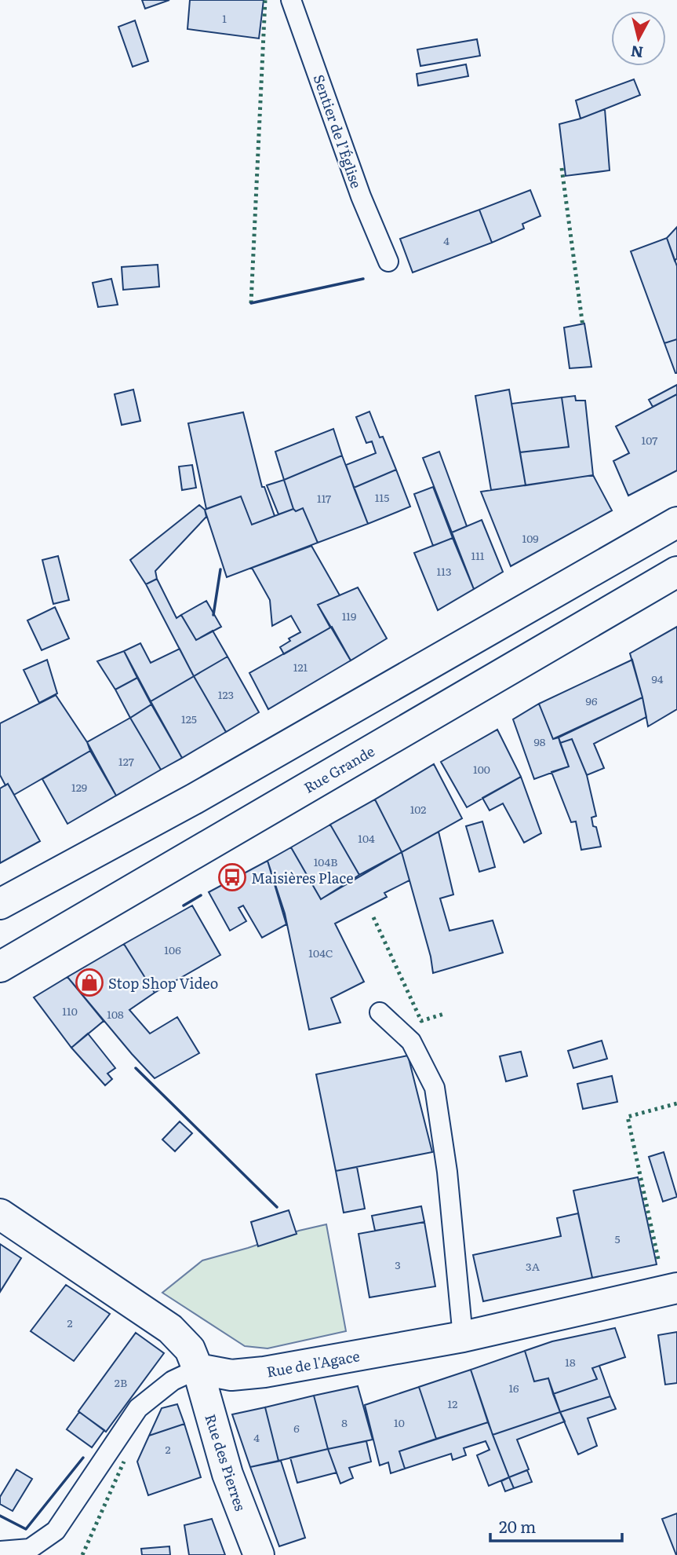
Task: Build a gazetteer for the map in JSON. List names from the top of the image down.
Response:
{
  "streets": {
    "main road": ["Rue Grande", "Rue de l'Agace", "Rue des Pierres"],
    "lane": ["Sentier de l’Église"]
  },
  "crossings": [
    ["Rue de l'Agace", "Rue des Pierres"]
  ],
  "places": {
    "bus stop": ["Maisières Place"],
    "shop": ["Stop Shop Video"]
  },
  "house_numbers": [
    "1",
    "4",
    "107",
    "115",
    "117",
    "109",
    "111",
    "113",
    "119",
    "121",
    "94",
    "123",
    "96",
    "125",
    "98",
    "127",
    "100",
    "129",
    "102",
    "104",
    "104B",
    "106",
    "104C",
    "110",
    "108",
    "5",
    "3",
    "3A",
    "2",
    "18",
    "2B",
    "16",
    "12",
    "8",
    "10",
    "6",
    "4",
    "2"
  ],
  "scale_bar": "20 m",
  "north": "bottom"
}
